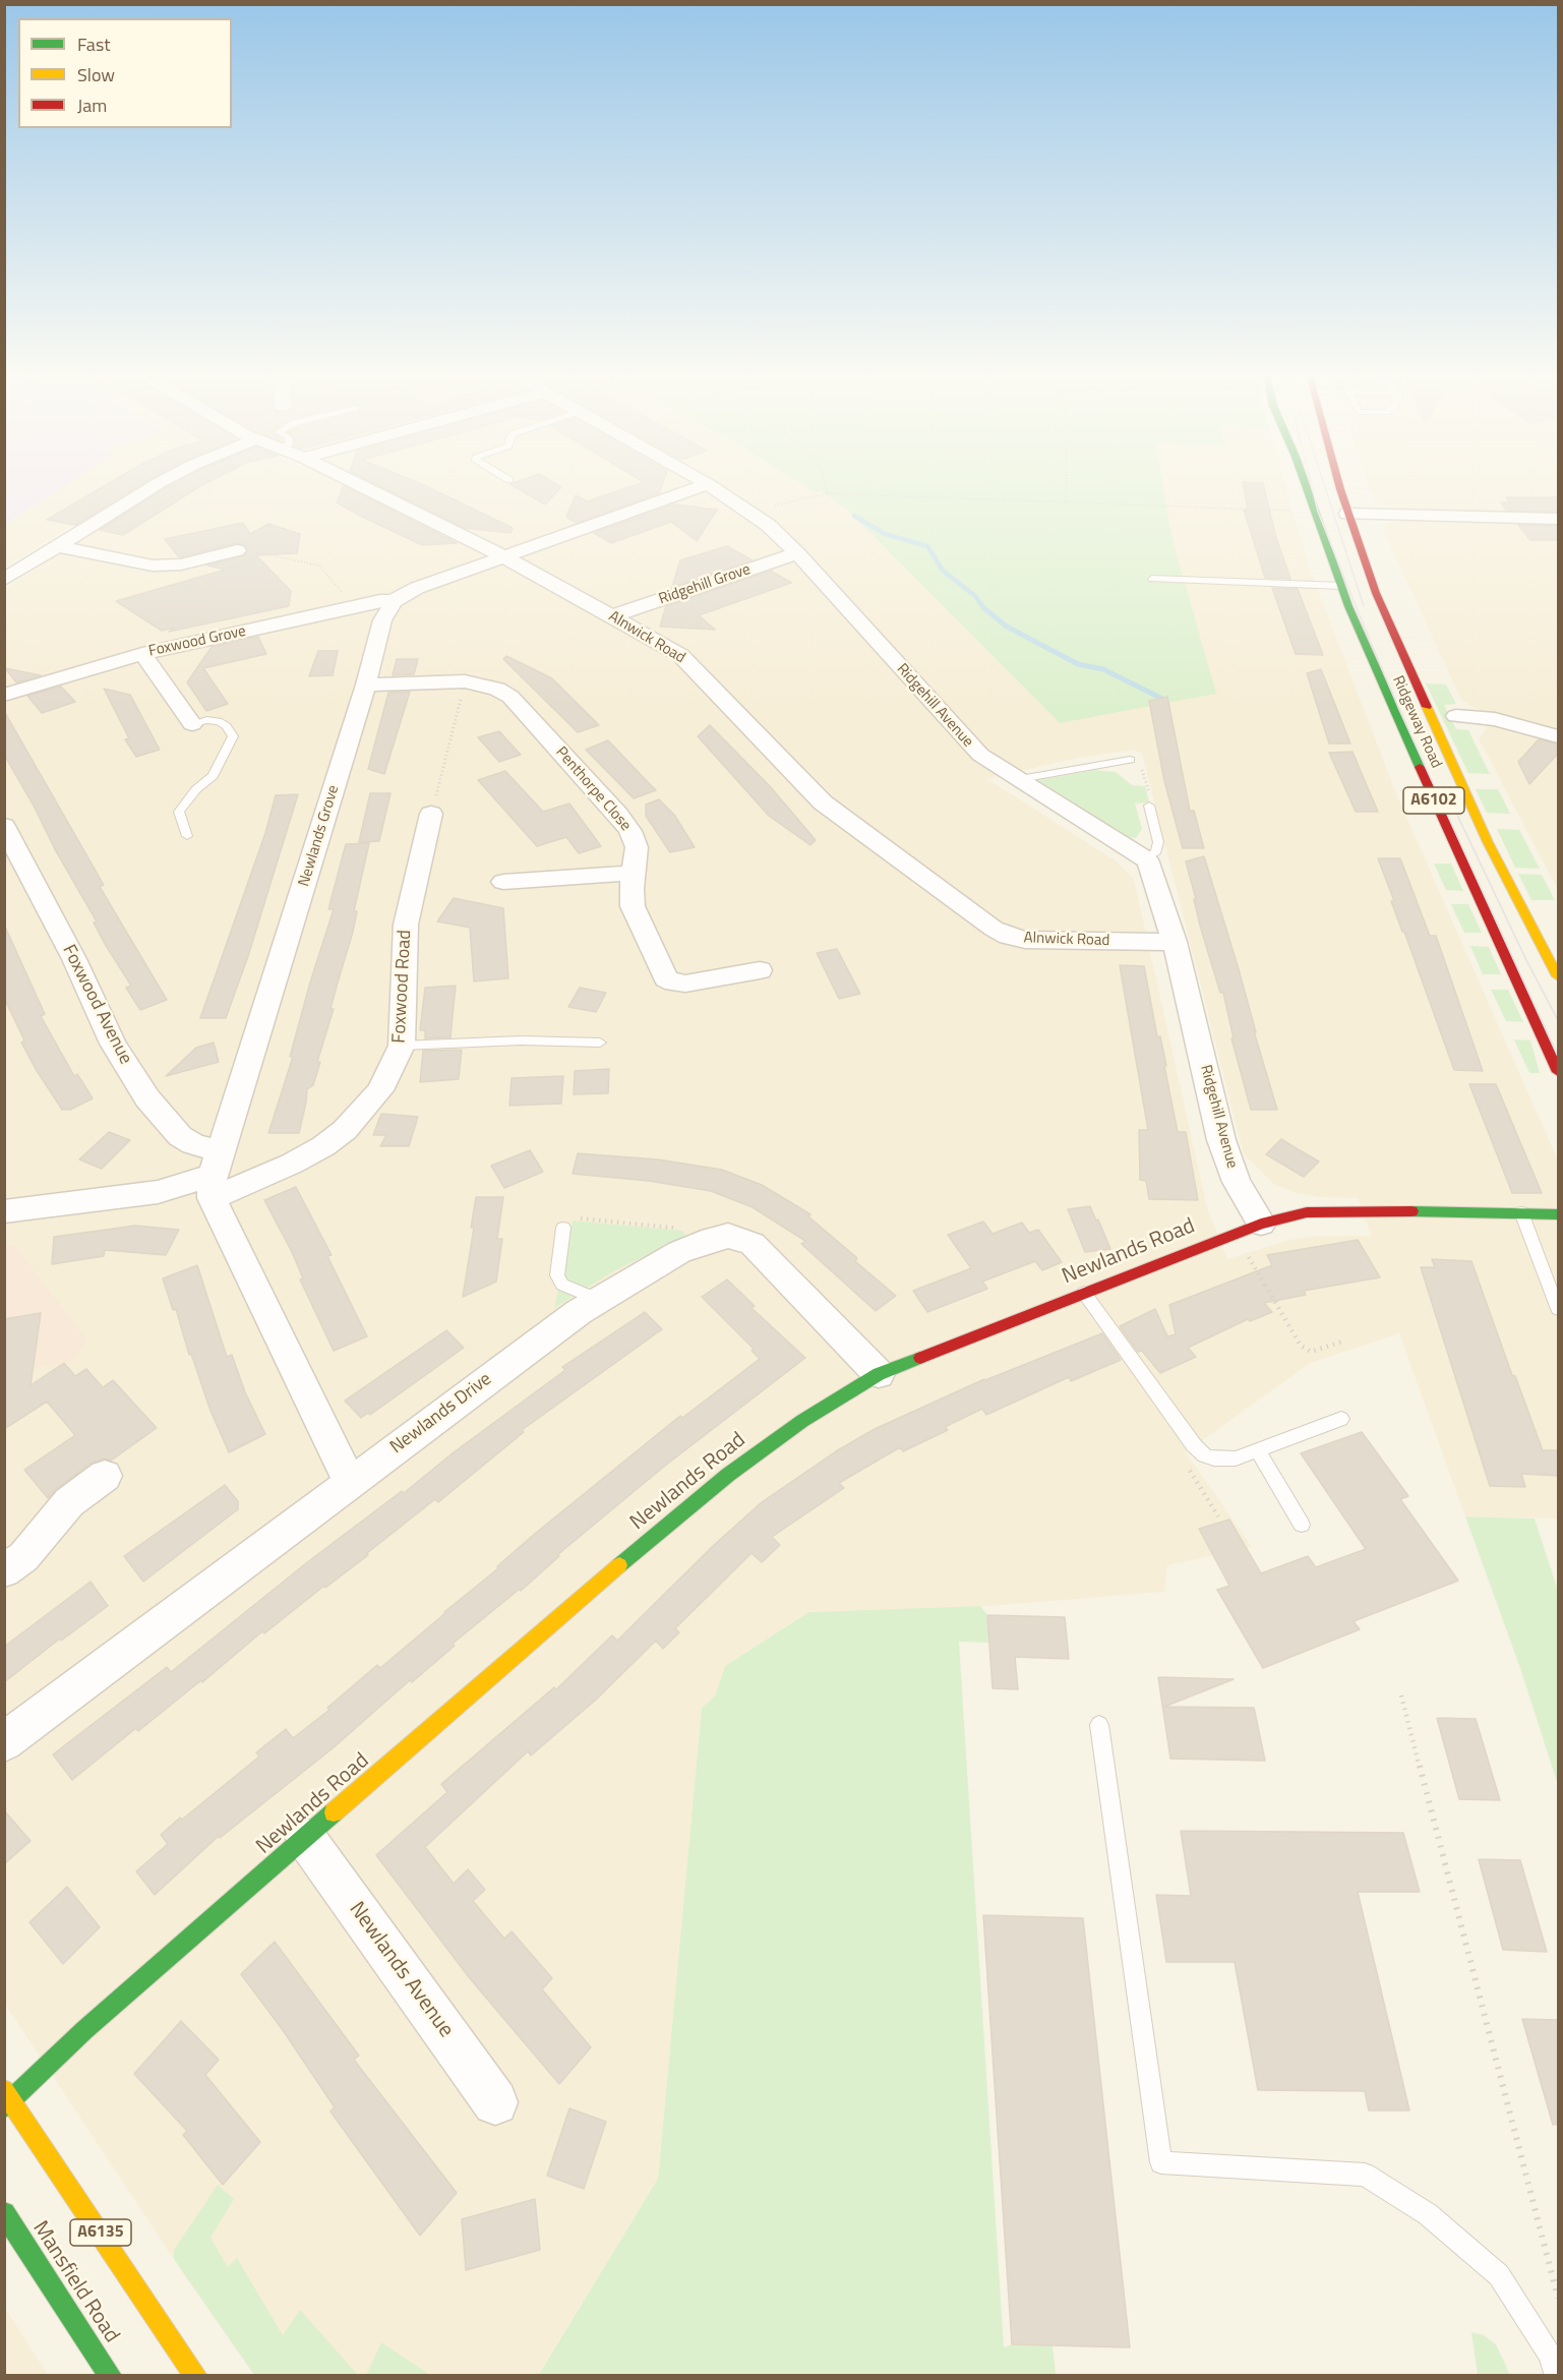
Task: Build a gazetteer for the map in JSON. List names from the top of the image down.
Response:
{
  "streets": {
    "main road": [
      "Ridgeway Road",
      "A6102",
      "Newlands Road",
      "A6135",
      "Mansfield Road"
    ],
    "street": [
      "Ridgehill Grove",
      "Alnwick Road",
      "Foxwood Grove",
      "Ridgehill Avenue",
      "Penthorpe Close",
      "Newlands Grove",
      "Foxwood Road",
      "Foxwood Avenue",
      "Newlands Drive",
      "Newlands Avenue"
    ]
  },
  "crossings": [
    ["Ridgehill Grove", "Alnwick Road"],
    ["Ridgehill Grove", "Ridgehill Avenue"],
    ["Alnwick Road", "Ridgehill Avenue"],
    ["Foxwood Grove", "Newlands Grove"],
    ["Ridgehill Avenue", "Newlands Road"],
    ["Penthorpe Close", "Newlands Grove"],
    ["Newlands Grove", "Foxwood Road"],
    ["Newlands Grove", "Foxwood Avenue"],
    ["Foxwood Road", "Foxwood Avenue"],
    ["Newlands Road", "Newlands Drive"],
    ["Newlands Road", "Newlands Avenue"],
    ["Newlands Road", "A6135"]
  ],
  "legend": ["Fast", "Slow", "Jam"]
}
